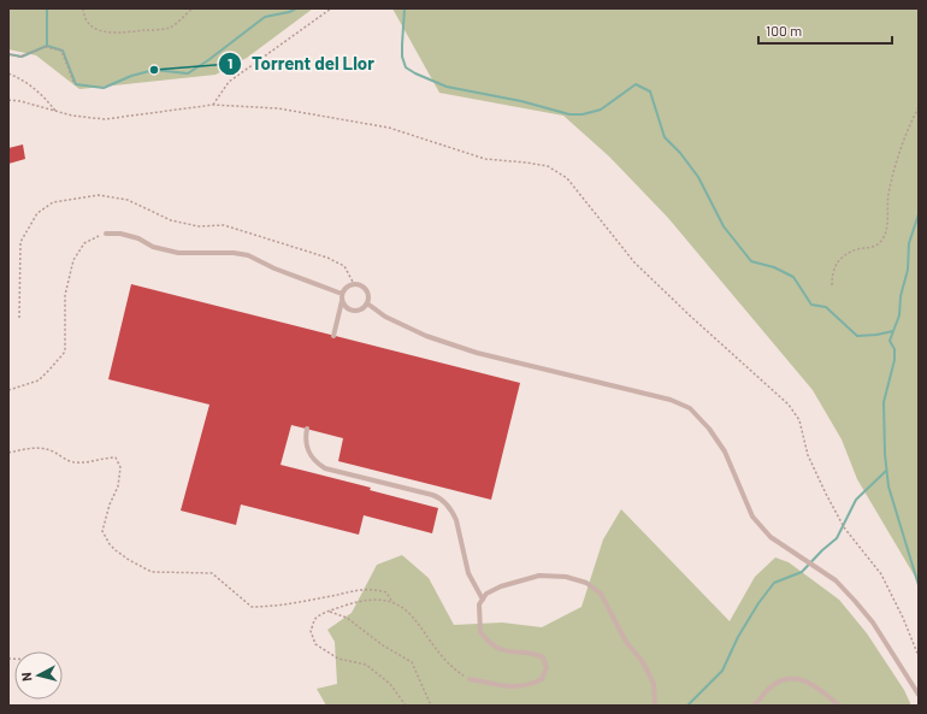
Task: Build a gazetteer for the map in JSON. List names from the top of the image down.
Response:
{
  "places": ["Torrent del Llor"],
  "scale_bar": "100 m",
  "north": "left"
}
